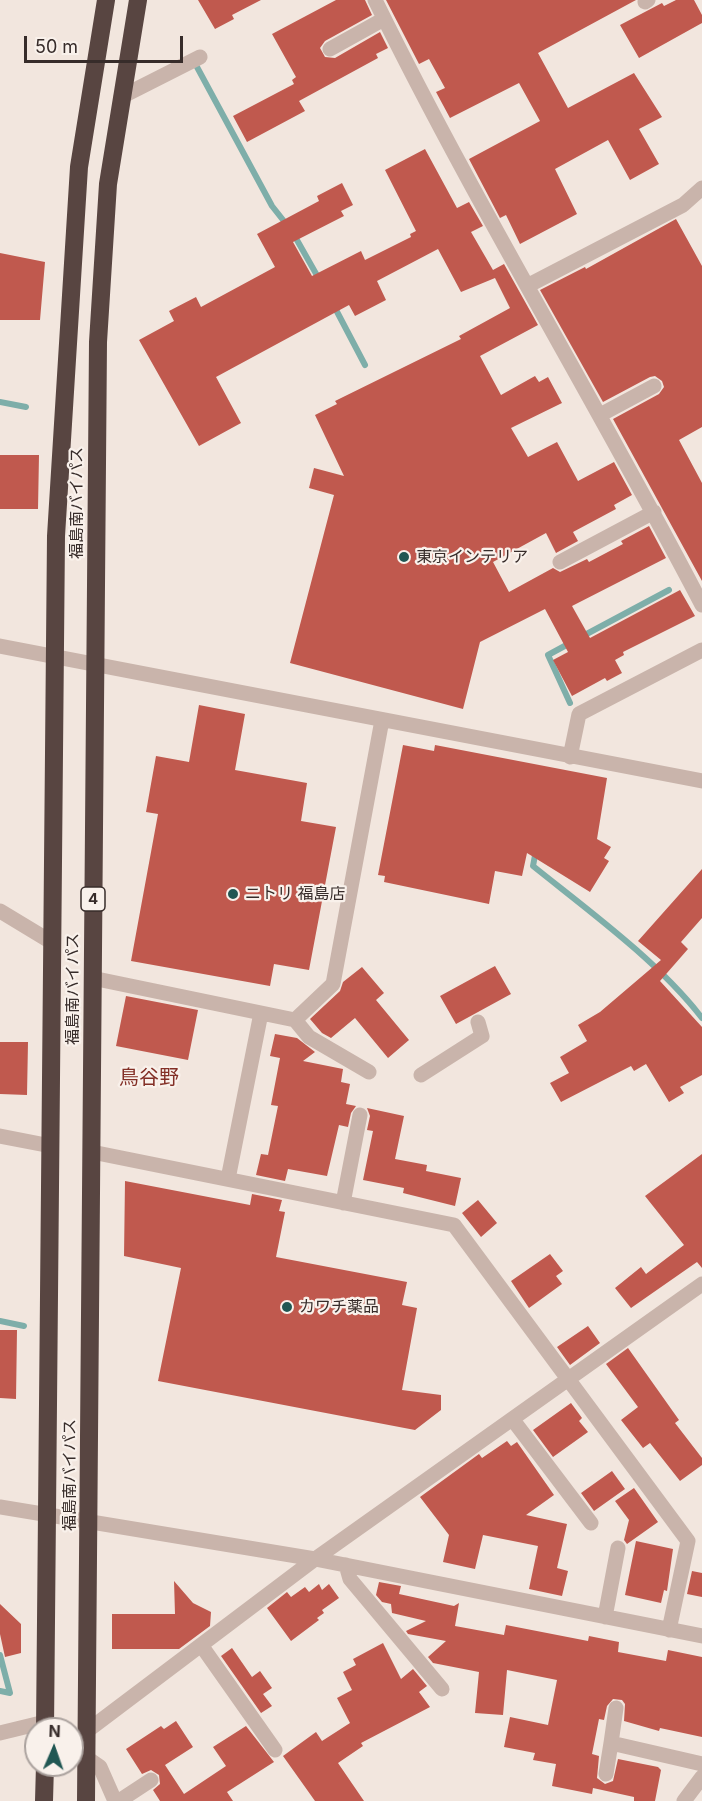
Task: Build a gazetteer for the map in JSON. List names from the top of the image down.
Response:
{
  "streets": {
    "highway": ["福島南バイパス", "4"]
  },
  "districts": ["鳥谷野"],
  "places": ["東京インテリア", "ニトリ 福島店", "カワチ薬品"],
  "scale_bar": "50 m",
  "north": "top"
}
